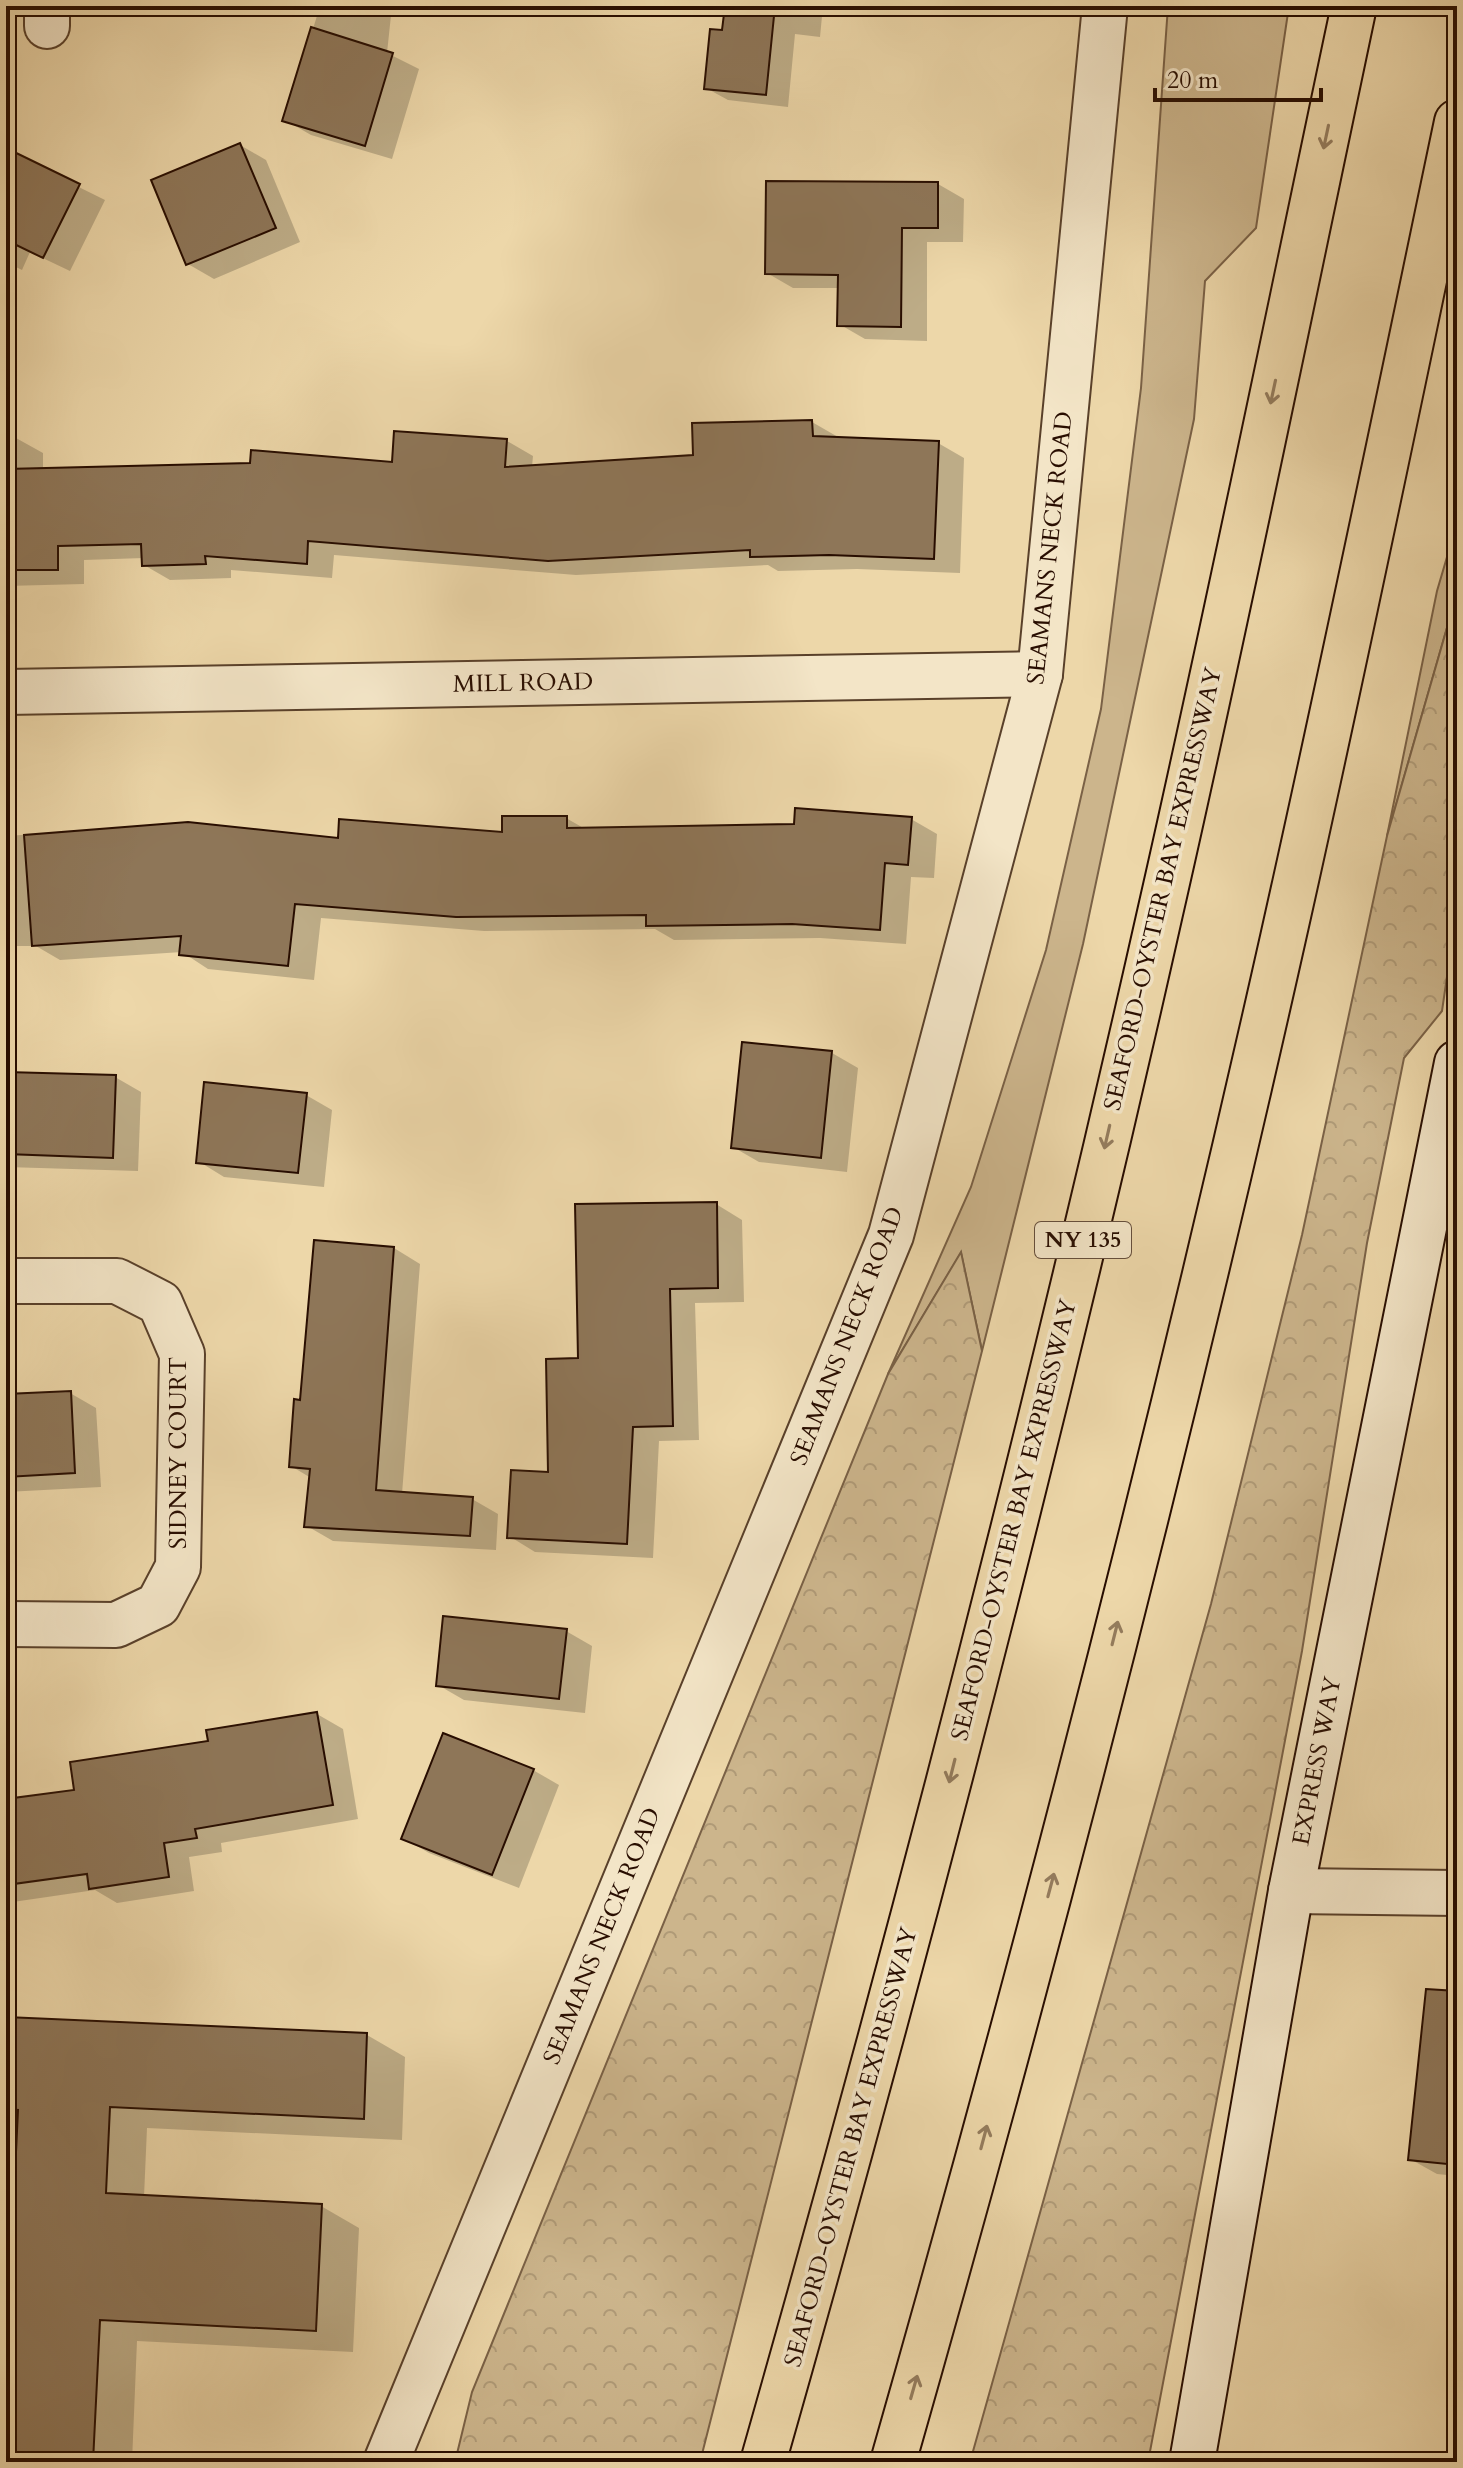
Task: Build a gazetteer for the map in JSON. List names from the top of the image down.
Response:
{
  "streets": {
    "highway": ["SEAFORD-OYSTER BAY EXPRESSWAY", "NY 135"],
    "street": [
      "SEAMANS NECK ROAD",
      "MILL ROAD",
      "SIDNEY COURT",
      "EXPRESS WAY"
    ]
  },
  "crossings": [
    ["SEAMANS NECK ROAD", "MILL ROAD"]
  ],
  "scale_bar": "20 m"
}
